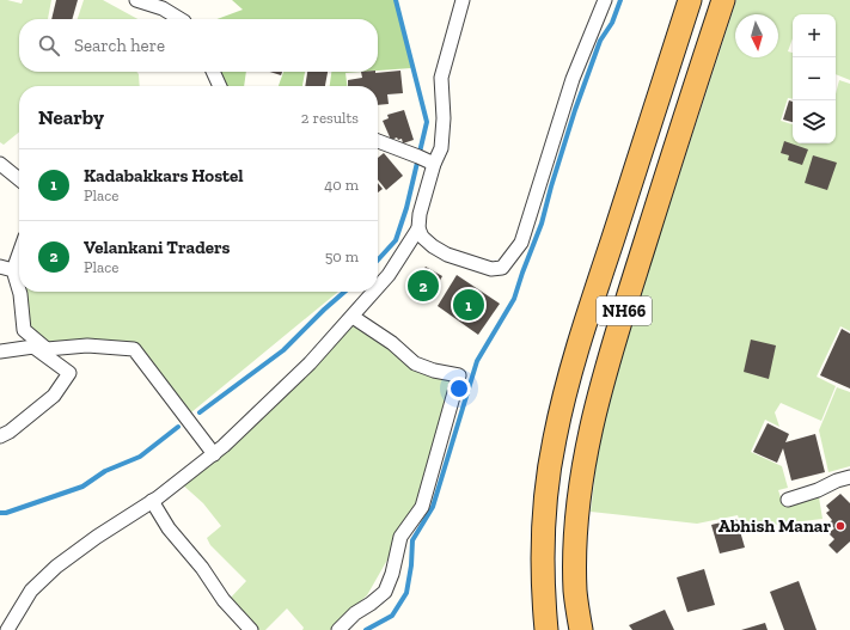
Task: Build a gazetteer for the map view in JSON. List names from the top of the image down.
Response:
{
  "streets": {
    "highway": ["NH66"]
  },
  "places": ["Abhish Manar"],
  "north": "bottom",
  "page": {
    "map_buttons": ["+", "−"],
    "search": "Search here",
    "heading": ["Nearby", "2 results"],
    "list": [
      {
        "mark": "1",
        "name": "Kadabakkars Hostel",
        "note": "Place",
        "value": "40 m"
      },
      {
        "mark": "2",
        "name": "Velankani Traders",
        "note": "Place",
        "value": "50 m"
      }
    ],
    "pins": ["2", "1"]
  }
}
